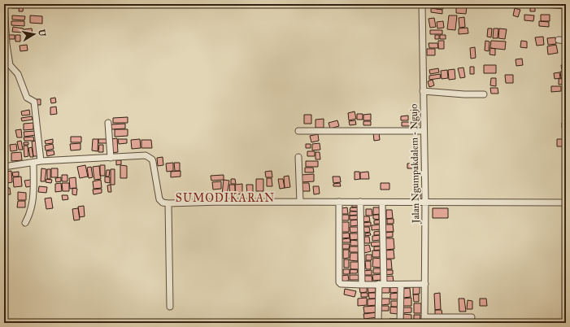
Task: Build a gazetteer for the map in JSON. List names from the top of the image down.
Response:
{
  "streets": {
    "street": ["Jalan Ngumpakdalem - Ngujo"]
  },
  "districts": ["SUMODIKARAN"],
  "north": "right"
}
